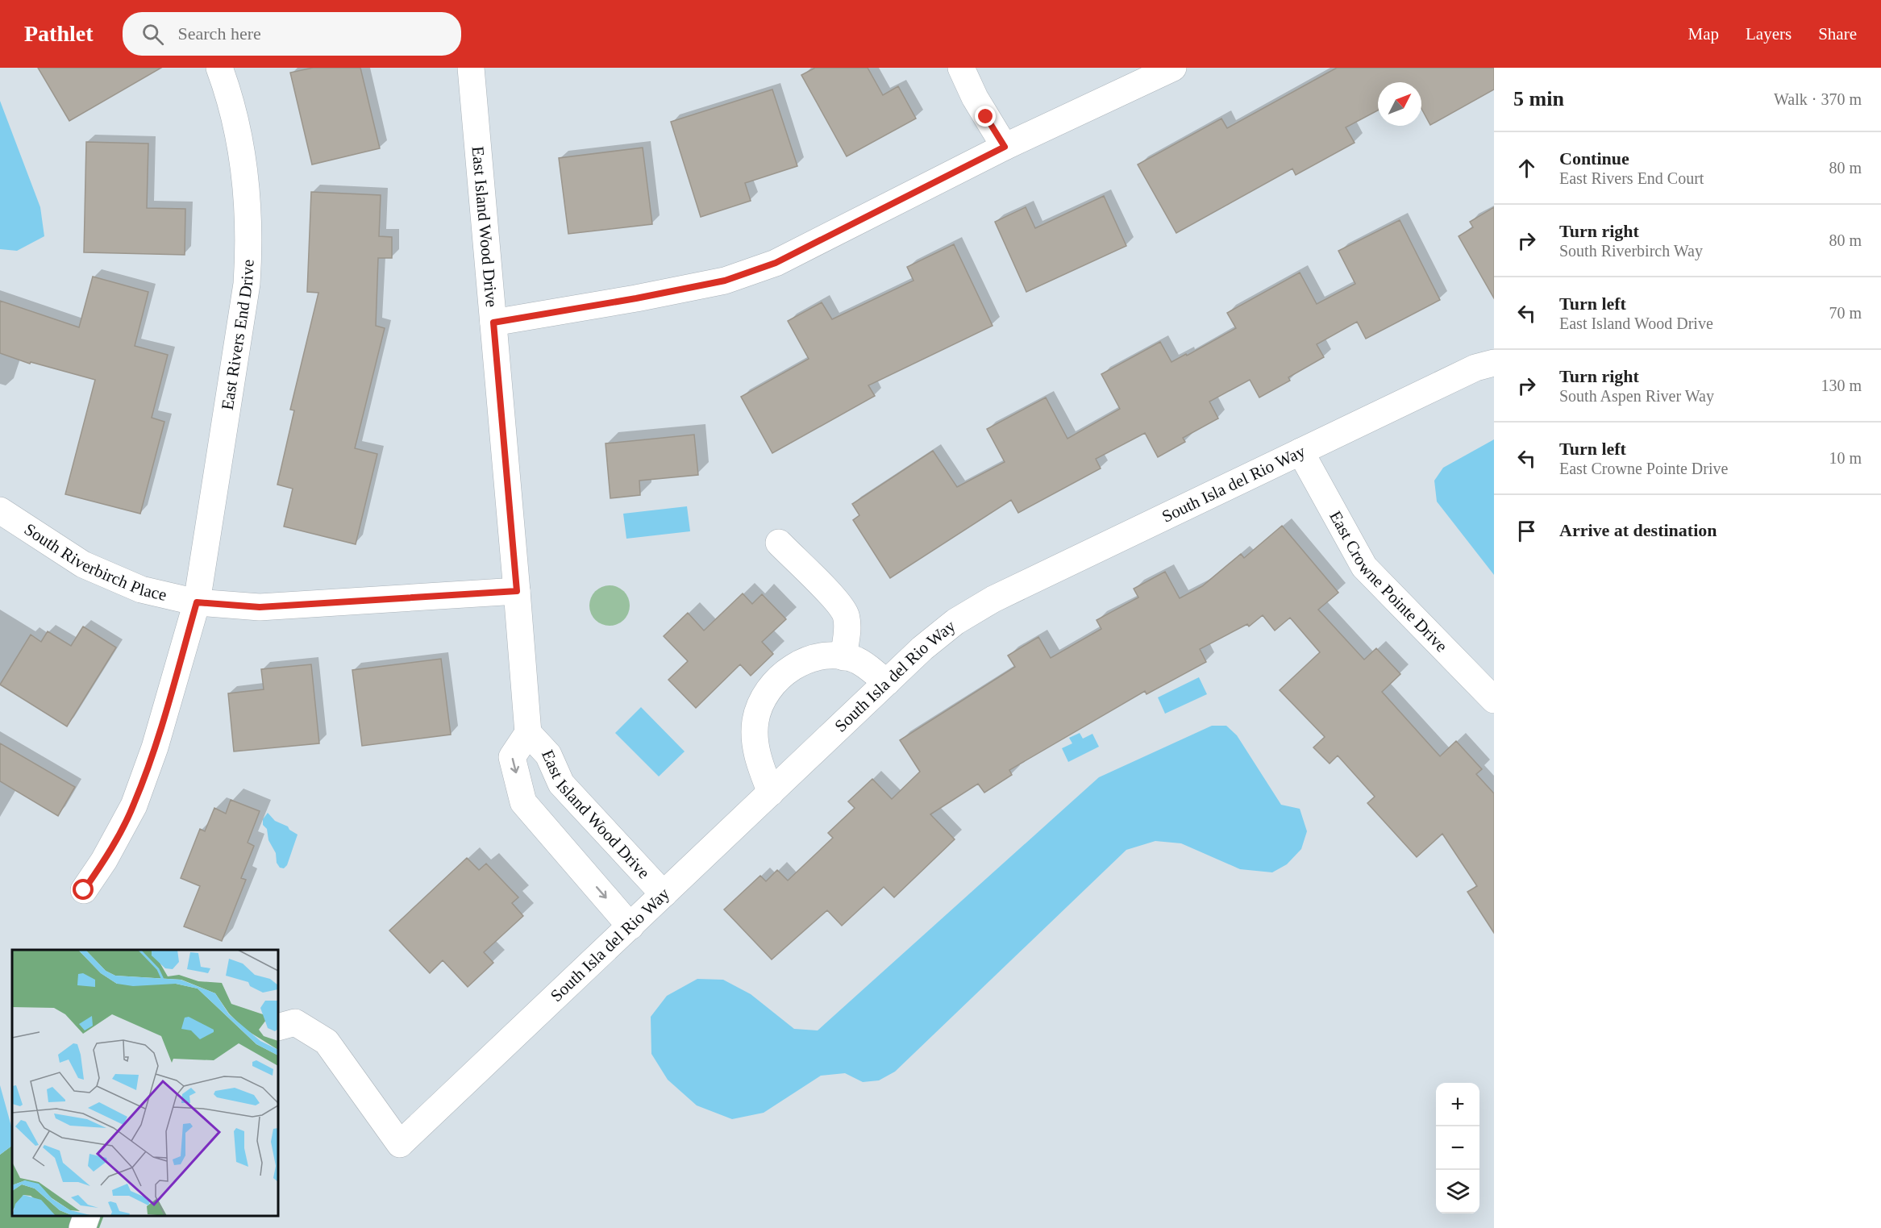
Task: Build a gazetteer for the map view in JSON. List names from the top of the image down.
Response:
{
  "streets": {
    "street": [
      "East Island Wood Drive",
      "East Rivers End Drive",
      "South Isla del Rio Way",
      "South Riverbirch Place",
      "East Crowne Pointe Drive"
    ]
  },
  "crossings": [
    ["East Island Wood Drive", "South Isla del Rio Way"],
    ["East Island Wood Drive", "South Riverbirch Place"],
    ["East Rivers End Drive", "South Riverbirch Place"],
    ["South Isla del Rio Way", "East Crowne Pointe Drive"]
  ],
  "north": "top right",
  "page": {
    "header": "Pathlet",
    "search": "Search here",
    "nav": ["Map", "Layers", "Share"],
    "heading": ["5 min", "Walk · 370 m"],
    "list": [
      ["Continue", "East Rivers End Court", "80 m"],
      ["Turn right", "South Riverbirch Way", "80 m"],
      ["Turn left", "East Island Wood Drive", "70 m"],
      ["Turn right", "South Aspen River Way", "130 m"],
      ["Turn left", "East Crowne Pointe Drive", "10 m"],
      "Arrive at destination"
    ],
    "map_buttons": ["+", "−"]
  }
}
